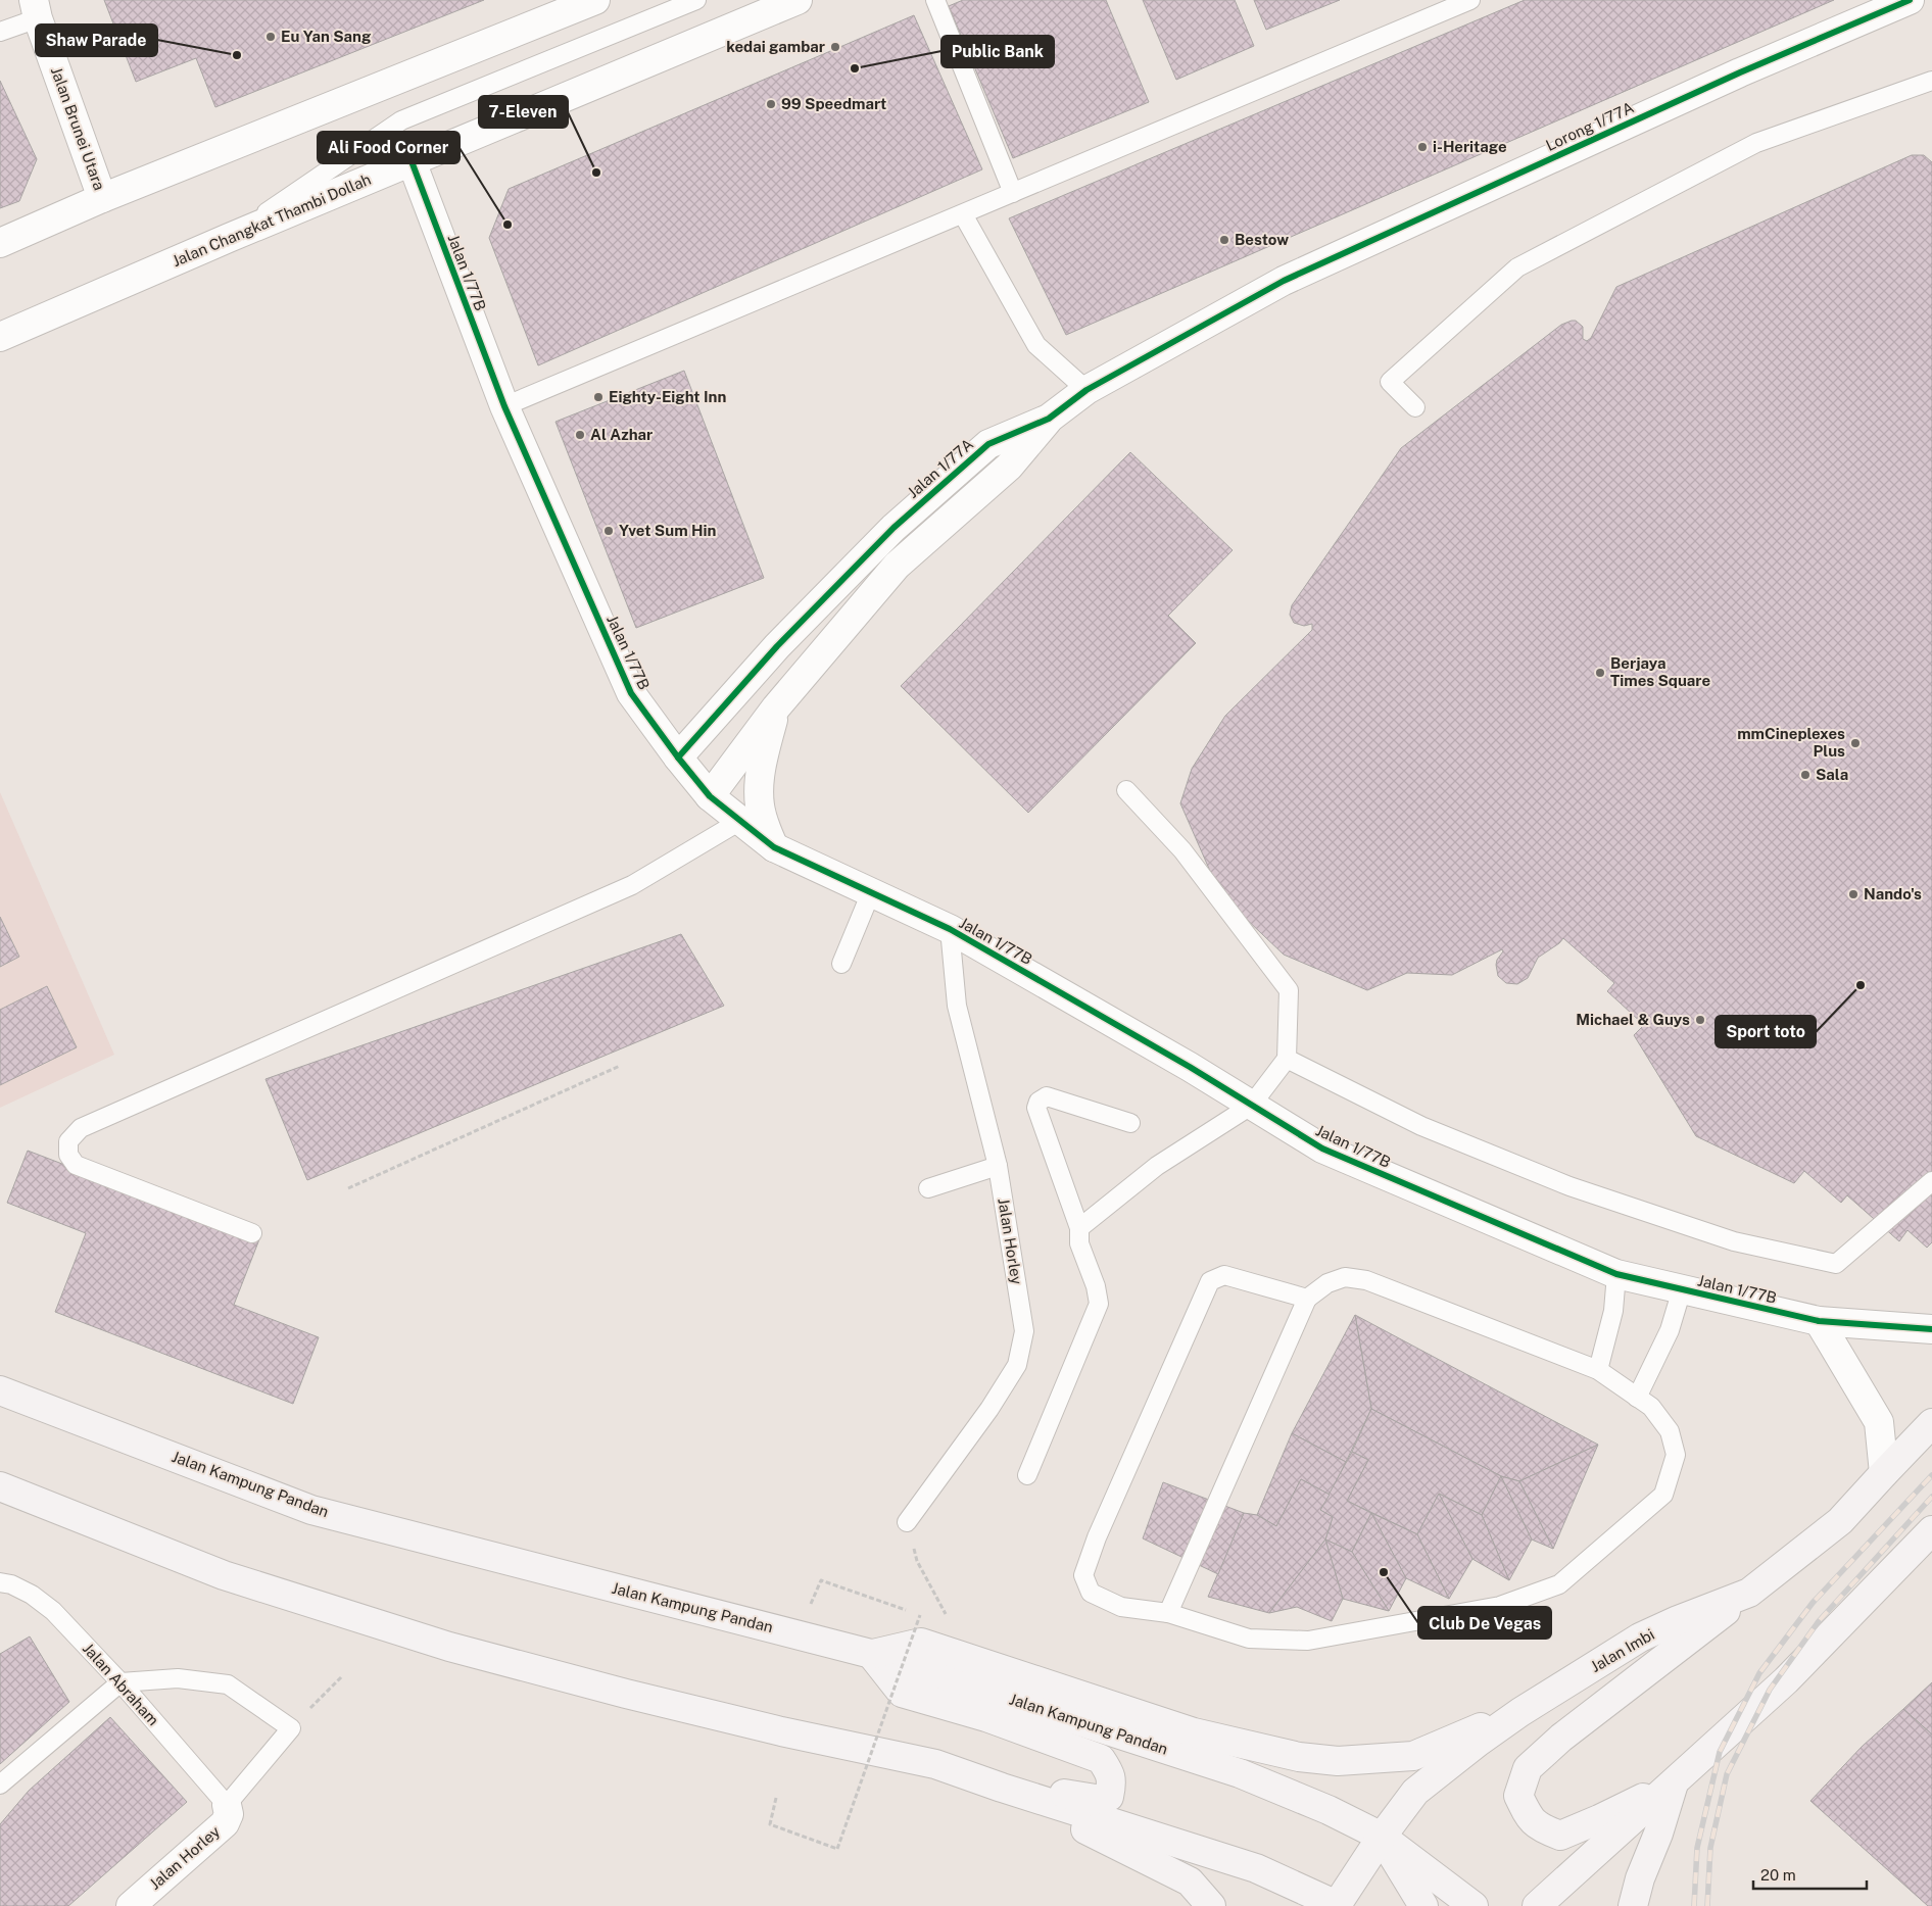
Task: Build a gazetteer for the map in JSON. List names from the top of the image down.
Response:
{
  "streets": {
    "main road": ["Jalan Kampung Pandan", "Jalan Imbi"],
    "street": [
      "Lorong 1/77A",
      "Jalan Brunei Utara",
      "Jalan Changkat Thambi Dollah",
      "Jalan 1/77B",
      "Jalan 1/77A",
      "Jalan Horley"
    ],
    "lane": ["Jalan Abraham"]
  },
  "crossings": [
    ["Lorong 1/77A", "Jalan 1/77A"],
    ["Jalan Changkat Thambi Dollah", "Jalan 1/77B"],
    ["Jalan 1/77B", "Jalan 1/77A"],
    ["Jalan 1/77B", "Jalan Horley"],
    ["Jalan Horley", "Jalan Abraham"],
    ["Jalan Kampung Pandan", "Jalan Imbi"]
  ],
  "places": [
    "Eu Yan Sang",
    "kedai gambar",
    "Shaw Parade",
    "Public Bank",
    "99 Speedmart",
    "i-Heritage",
    "7-Eleven",
    "Ali Food Corner",
    "Bestow",
    "Eighty-Eight Inn",
    "Al Azhar",
    "Yvet Sum Hin",
    "Berjaya Times Square",
    "mmCineplexes Plus",
    "Sala",
    "Nando's",
    "Sport toto",
    "Michael & Guys",
    "Club De Vegas"
  ],
  "scale_bar": "20 m"
}
